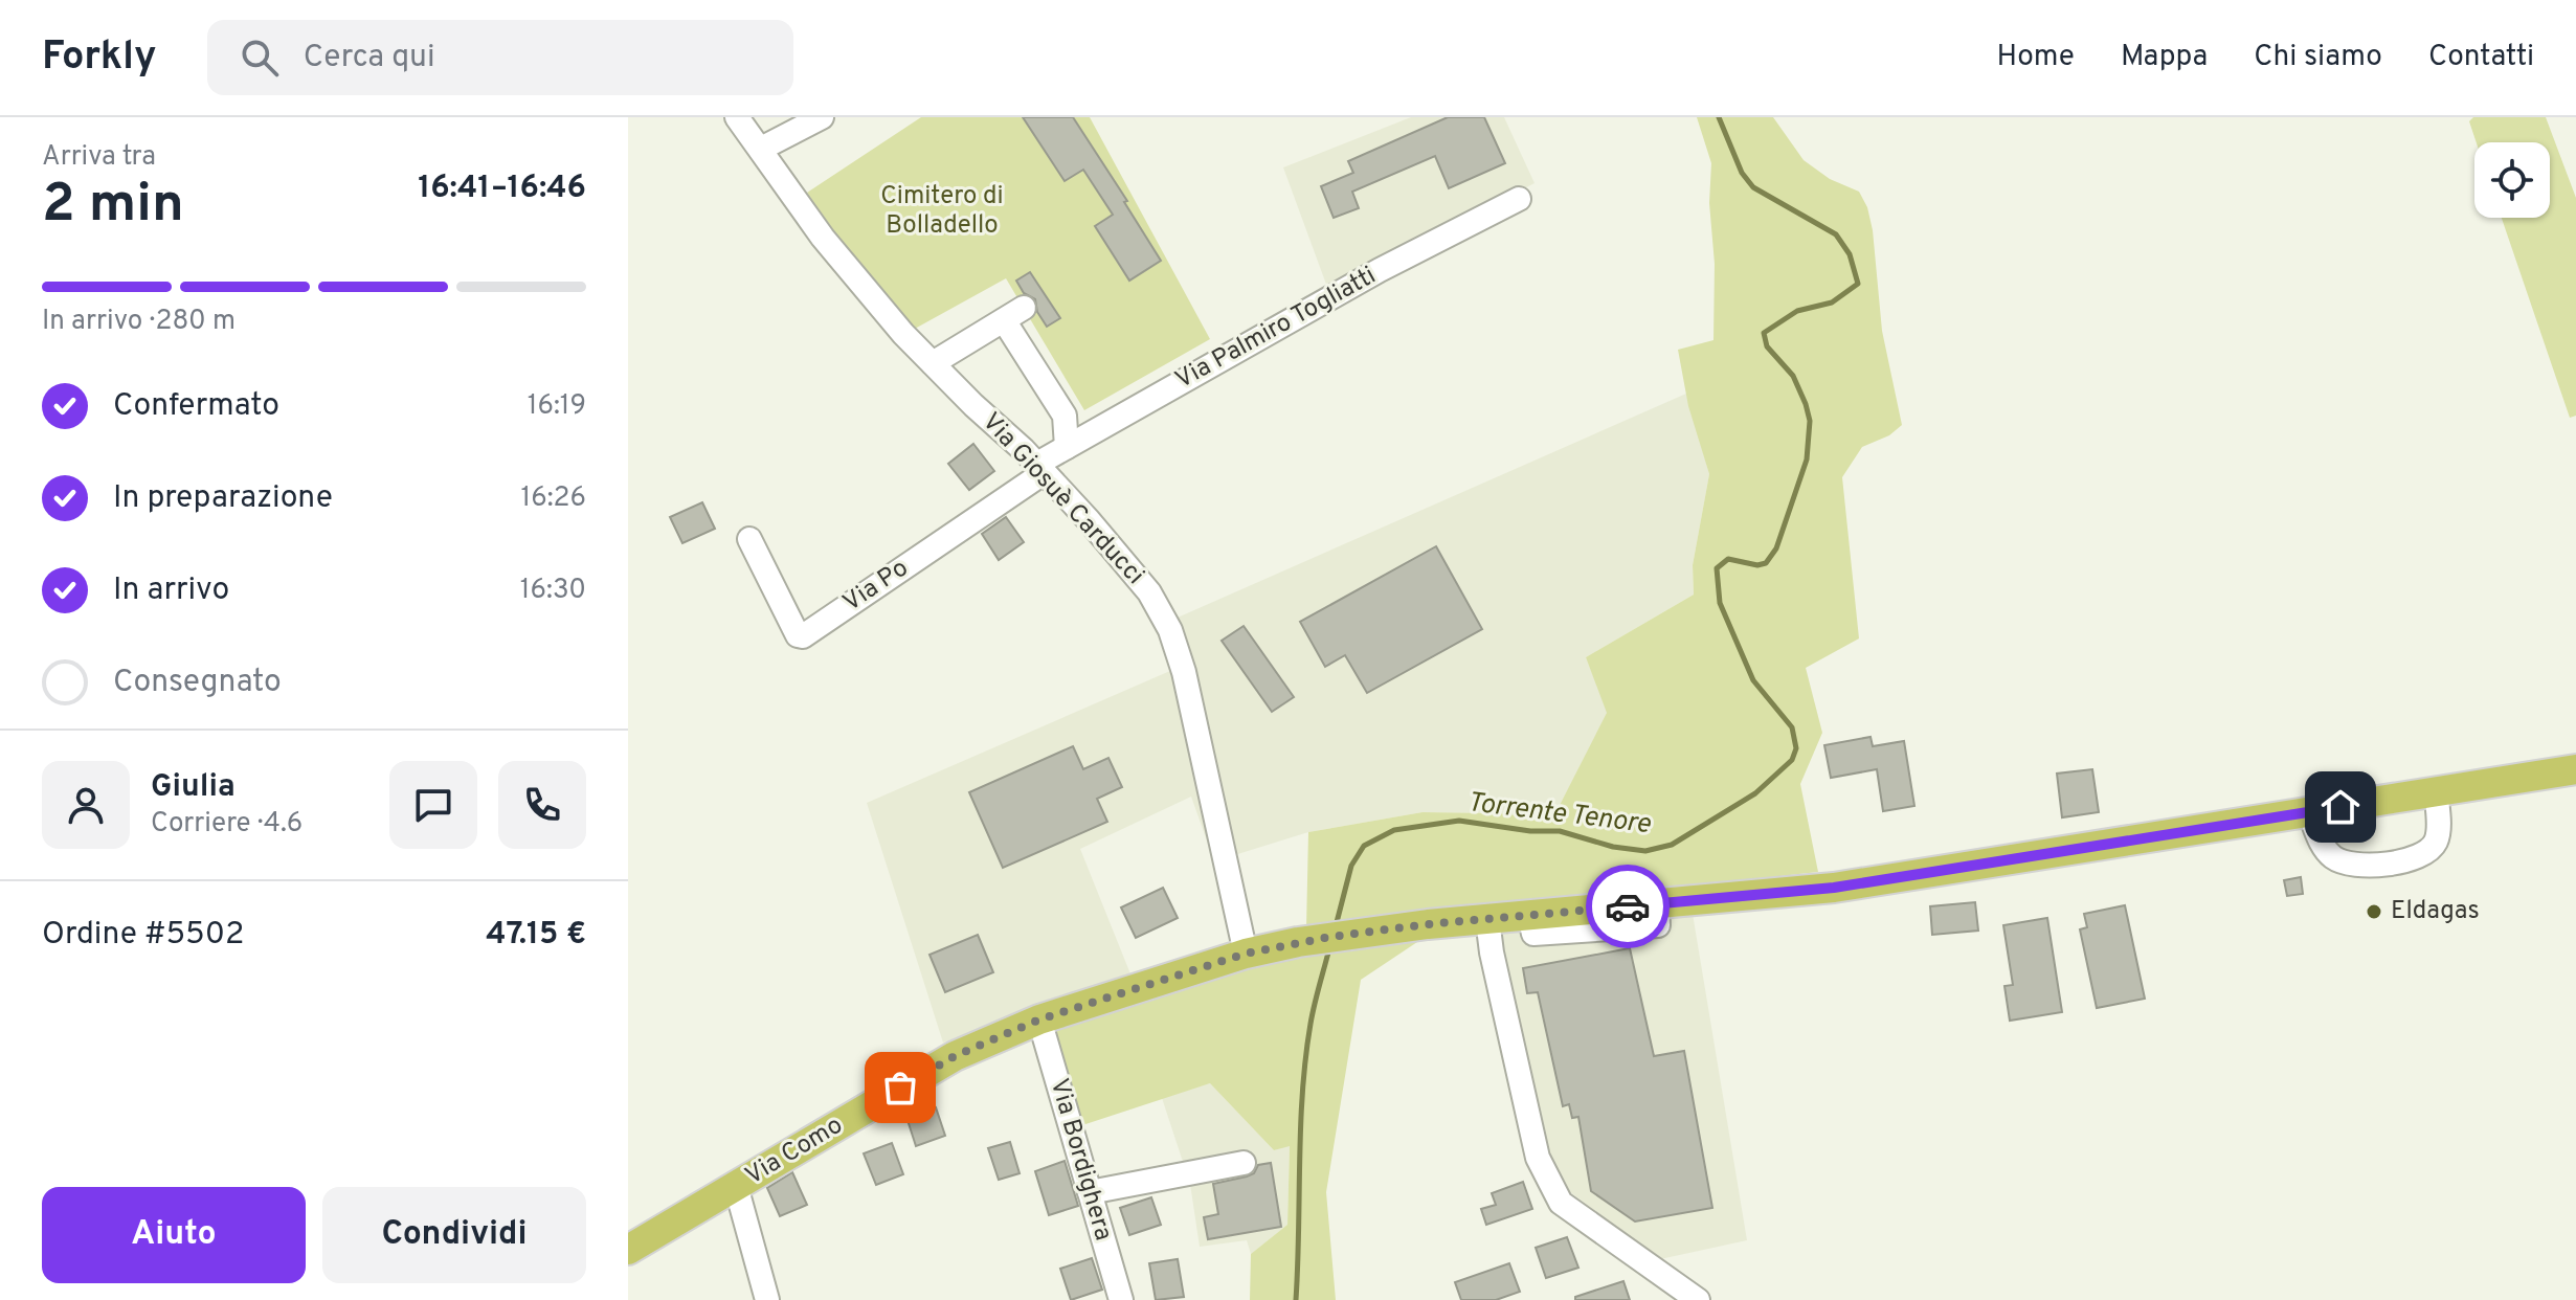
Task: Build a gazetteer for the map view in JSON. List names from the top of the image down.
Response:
{
  "streets": {
    "main road": ["Via Como"],
    "street": [
      "Via Palmiro Togliatti",
      "Via Giosuè Carducci",
      "Via Po",
      "Via Bordighera"
    ]
  },
  "crossings": [
    ["Via Palmiro Togliatti", "Via Giosuè Carducci"],
    ["Via Palmiro Togliatti", "Via Po"],
    ["Via Giosuè Carducci", "Via Po"],
    ["Via Giosuè Carducci", "Via Como"],
    ["Via Como", "Via Bordighera"]
  ],
  "water": ["Torrente Tenore"],
  "parks": ["Cimitero di Bolladello"],
  "places": ["Eldagas"],
  "page": {
    "header": "Forkly",
    "search": "Cerca qui",
    "nav": [
      "Home",
      "Mappa",
      "Chi siamo",
      "Contatti"
    ],
    "heading": ["2 min", "Arriva tra", "16:41–16:46"],
    "panel": [
      "Giulia",
      "Corriere · 4.6",
      "Ordine #5502",
      "47.15 €"
    ],
    "bar": "In arrivo · 280 m",
    "list": [
      ["Confermato", "16:19"],
      ["In preparazione", "16:26"],
      ["In arrivo", "16:30"],
      "Consegnato"
    ],
    "buttons": ["Aiuto", "Condividi"]
  }
}
